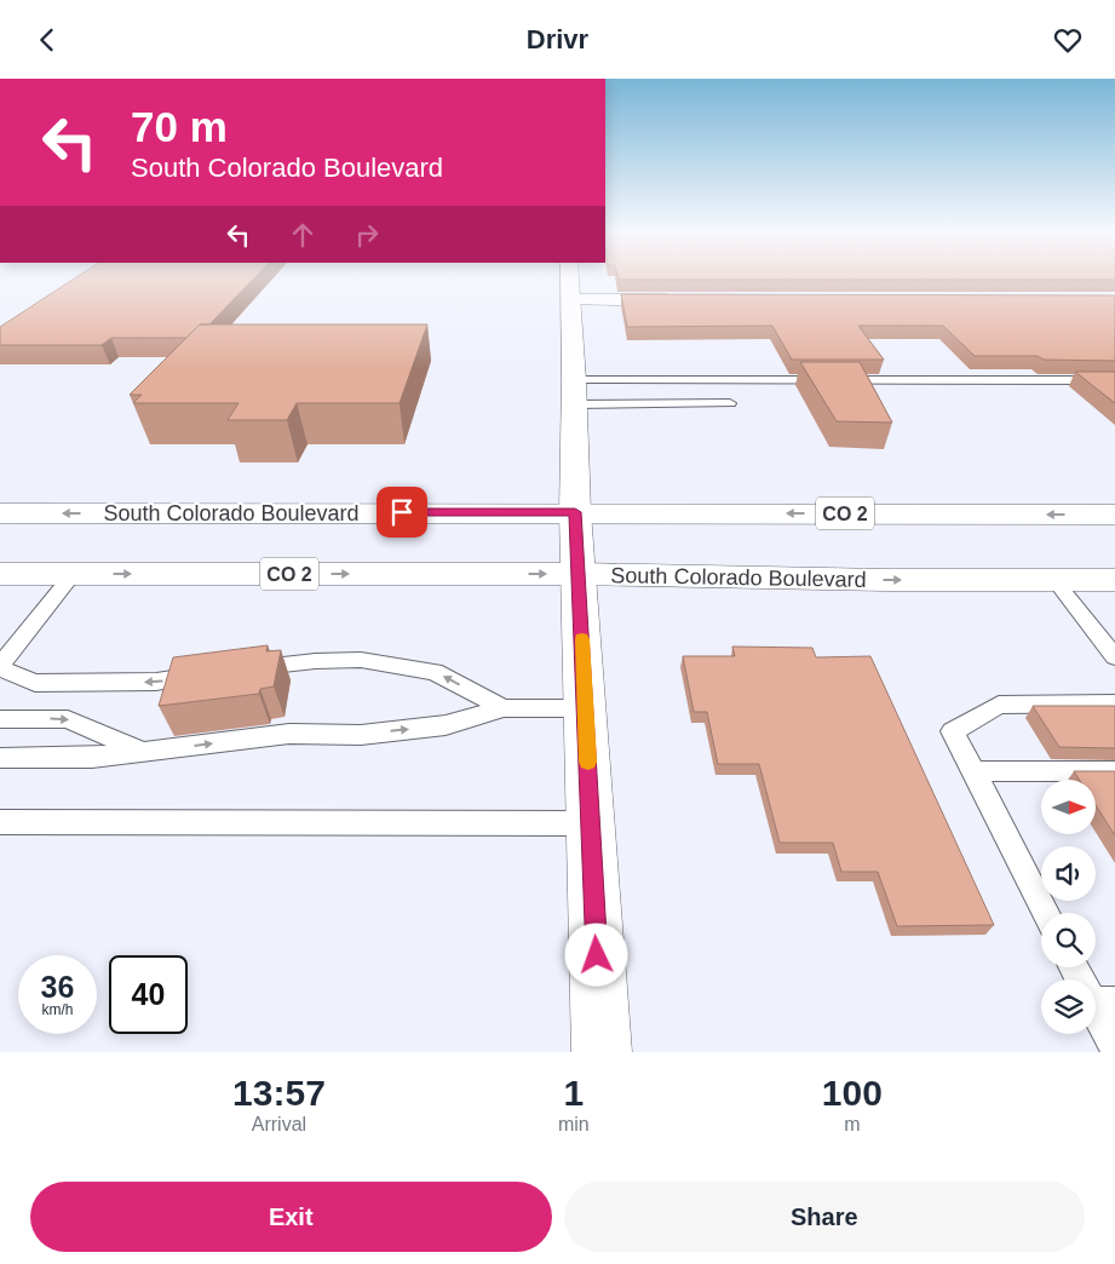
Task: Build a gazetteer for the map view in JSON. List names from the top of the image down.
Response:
{
  "streets": {
    "main road": ["South Colorado Boulevard", "CO 2"]
  },
  "north": "right",
  "page": {
    "header": "Drivr",
    "turn": ["70 m", "South Colorado Boulevard"],
    "speed": "36 km/h",
    "limit": "40",
    "eta": [
      "13:57",
      "Arrival",
      "1",
      "min",
      "100",
      "m"
    ],
    "buttons": ["Exit", "Share"]
  }
}
